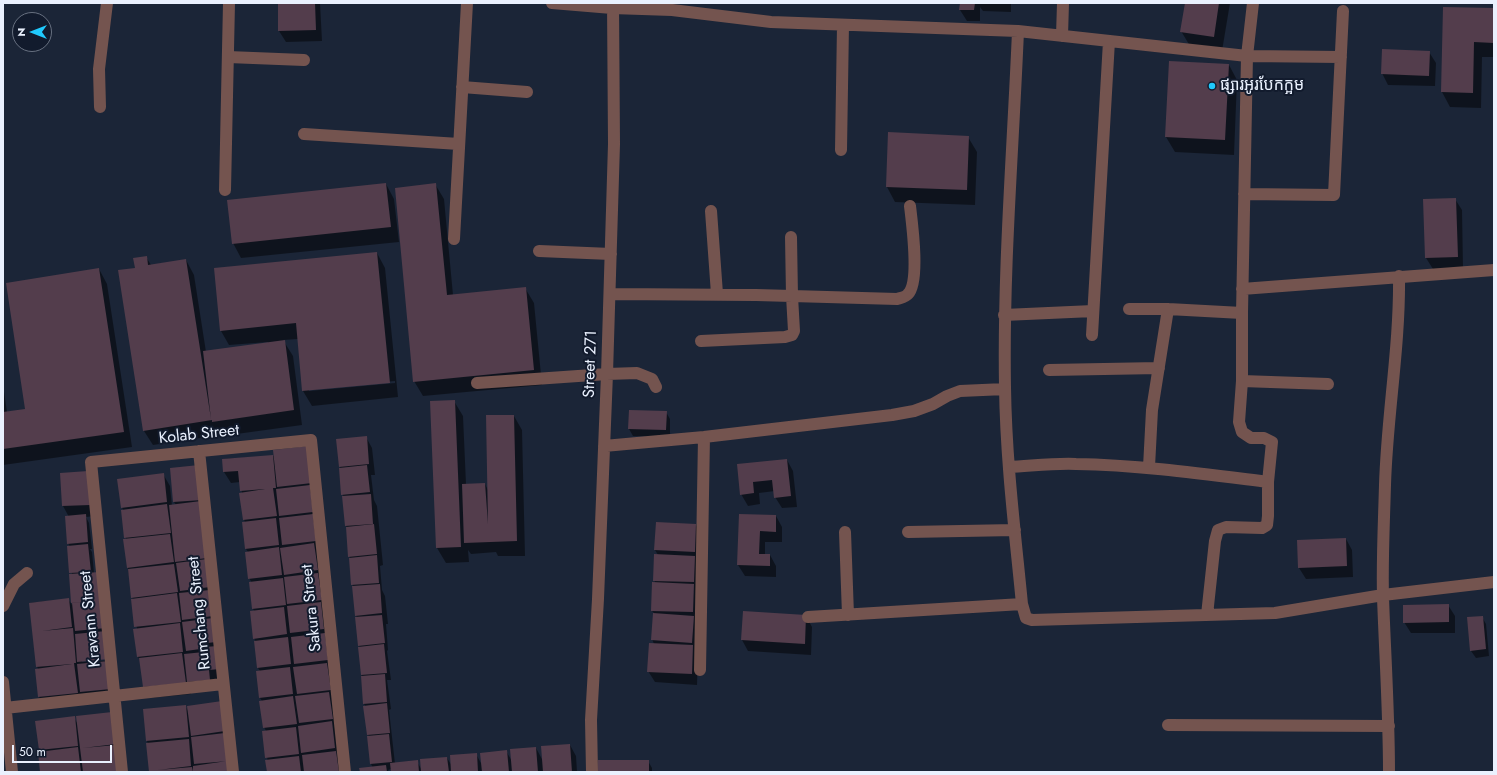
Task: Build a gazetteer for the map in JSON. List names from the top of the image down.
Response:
{
  "streets": {
    "street": [
      "Street 271",
      "Kolab Street",
      "Sakura Street",
      "Rumchang Street",
      "Kravann Street"
    ]
  },
  "crossings": [
    ["Kolab Street", "Sakura Street"],
    ["Kolab Street", "Rumchang Street"],
    ["Kolab Street", "Kravann Street"]
  ],
  "places": ["ផ្សារអូរបែកក្អម"],
  "scale_bar": "50 m",
  "north": "left"
}
